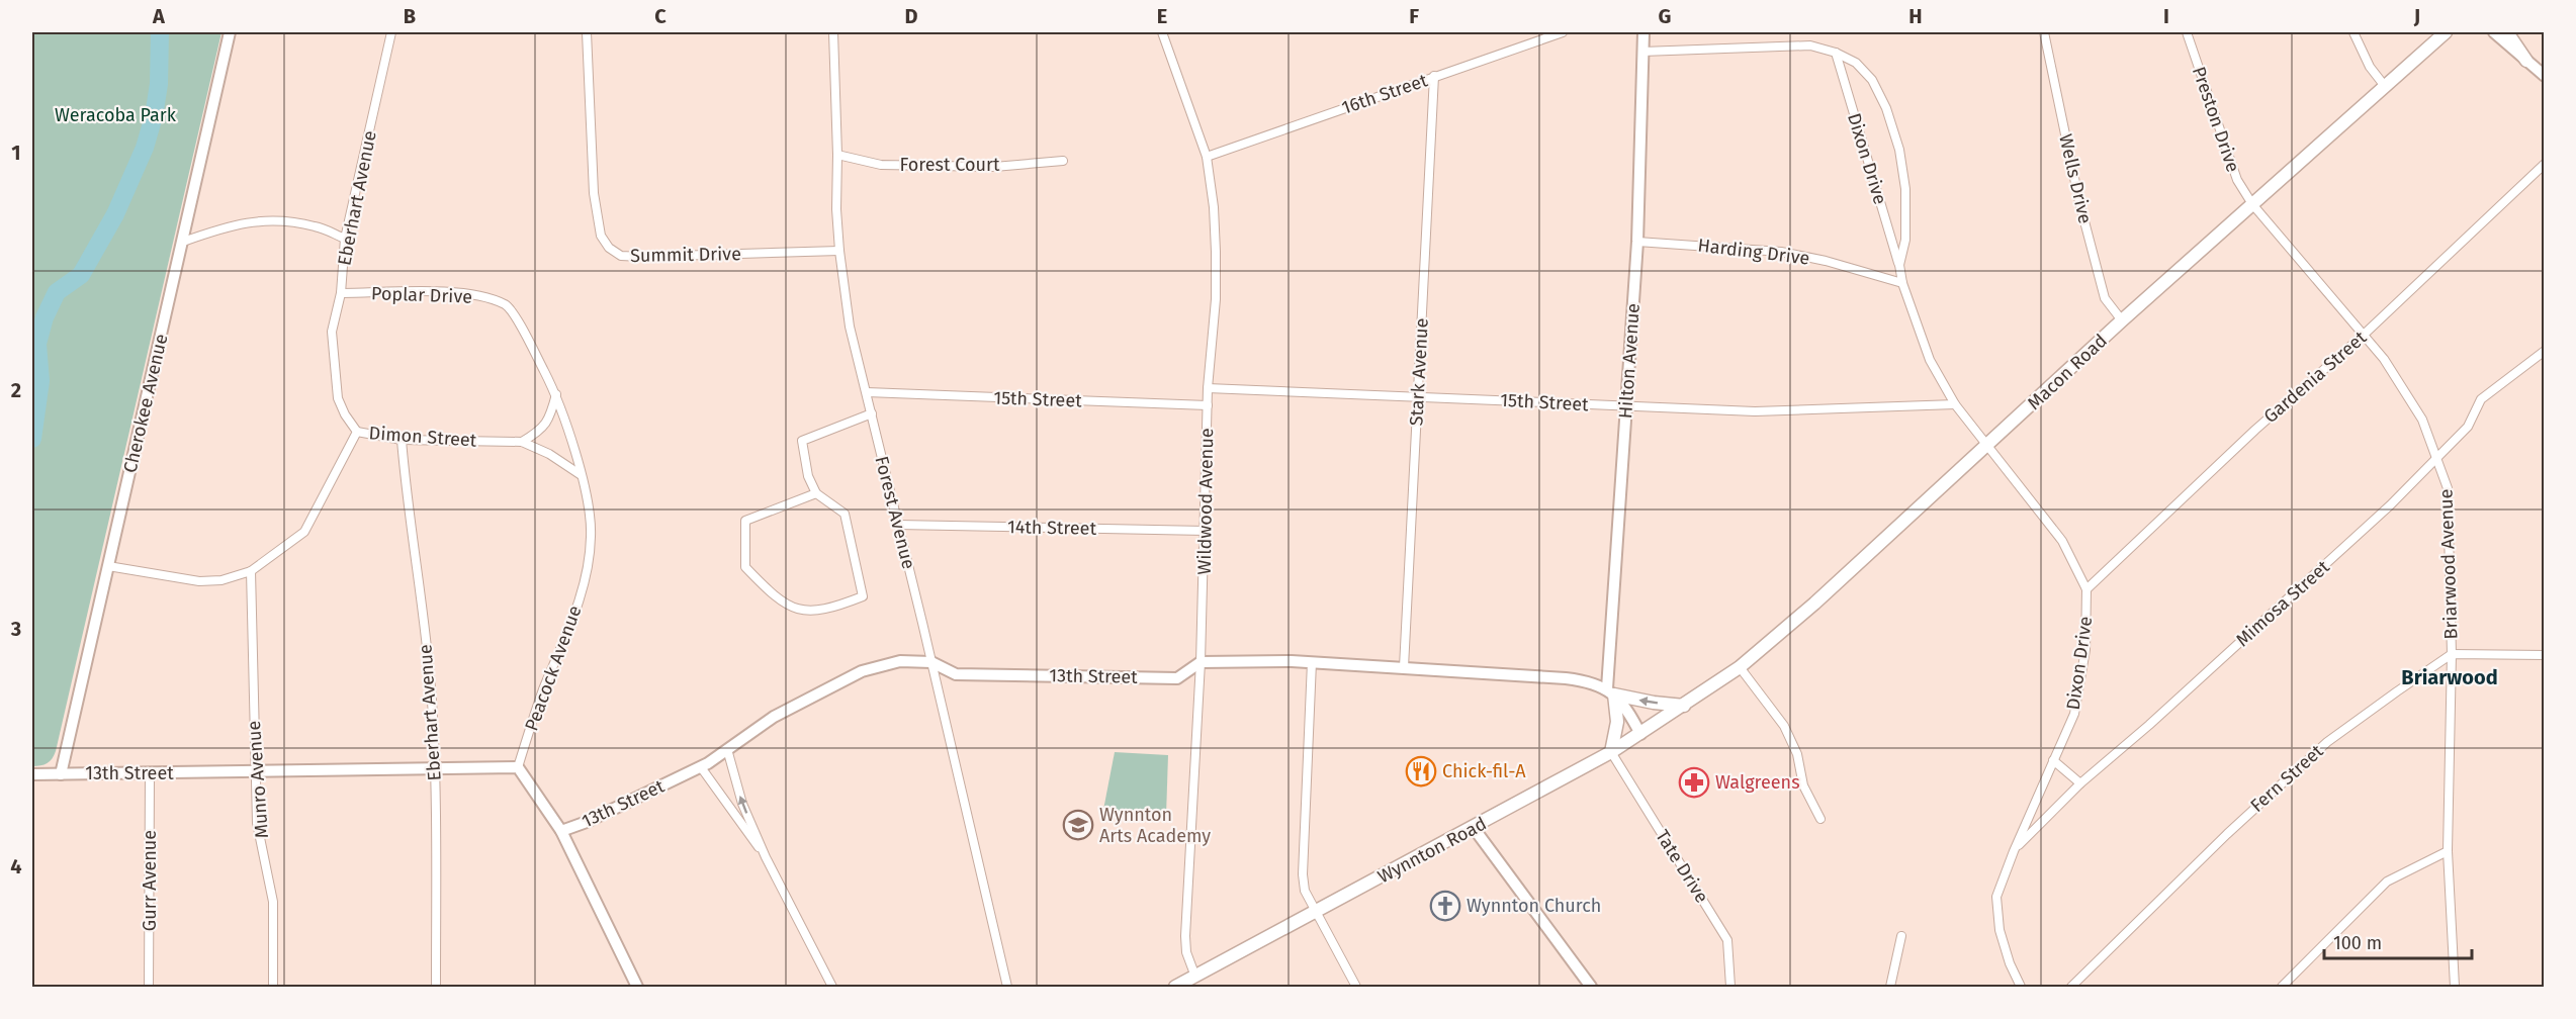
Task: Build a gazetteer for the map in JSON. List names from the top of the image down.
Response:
{
  "streets": {
    "main road": ["Macon Road", "Wynnton Road"],
    "street": [
      "16th Street",
      "Preston Drive",
      "Dixon Drive",
      "Forest Court",
      "Wells Drive",
      "Eberhart Avenue",
      "Harding Drive",
      "Summit Drive",
      "Poplar Drive",
      "Hilton Avenue",
      "Stark Avenue",
      "Gardenia Street",
      "15th Street",
      "Cherokee Avenue",
      "Dimon Street",
      "Wildwood Avenue",
      "Forest Avenue",
      "14th Street",
      "Briarwood Avenue",
      "Mimosa Street",
      "Peacock Avenue",
      "13th Street",
      "Fern Street",
      "Munro Avenue",
      "Tate Drive",
      "Gurr Avenue"
    ]
  },
  "crossings": [
    ["16th Street", "Stark Avenue"],
    ["16th Street", "Wildwood Avenue"],
    ["Preston Drive", "Macon Road"],
    ["Preston Drive", "Briarwood Avenue"],
    ["Dixon Drive", "Harding Drive"],
    ["Dixon Drive", "Hilton Avenue"],
    ["Dixon Drive", "Macon Road"],
    ["Dixon Drive", "Gardenia Street"],
    ["Dixon Drive", "15th Street"],
    ["Dixon Drive", "Mimosa Street"],
    ["Forest Court", "Forest Avenue"],
    ["Wells Drive", "Macon Road"],
    ["Eberhart Avenue", "Poplar Drive"],
    ["Eberhart Avenue", "Dimon Street"],
    ["Eberhart Avenue", "Peacock Avenue"],
    ["Eberhart Avenue", "13th Street"],
    ["Harding Drive", "Hilton Avenue"],
    ["Summit Drive", "Forest Avenue"],
    ["Poplar Drive", "Dimon Street"],
    ["Poplar Drive", "Peacock Avenue"],
    ["Hilton Avenue", "15th Street"],
    ["Stark Avenue", "15th Street"],
    ["Macon Road", "Briarwood Avenue"],
    ["Macon Road", "Wynnton Road"],
    ["Gardenia Street", "Briarwood Avenue"],
    ["15th Street", "Wildwood Avenue"],
    ["15th Street", "Forest Avenue"],
    ["Cherokee Avenue", "Dimon Street"],
    ["Cherokee Avenue", "13th Street"],
    ["Dimon Street", "Peacock Avenue"],
    ["Dimon Street", "Munro Avenue"],
    ["Wildwood Avenue", "14th Street"],
    ["Wildwood Avenue", "13th Street"],
    ["Wildwood Avenue", "Wynnton Road"],
    ["Forest Avenue", "14th Street"],
    ["Forest Avenue", "13th Street"],
    ["Briarwood Avenue", "Mimosa Street"],
    ["Briarwood Avenue", "Fern Street"],
    ["Peacock Avenue", "13th Street"],
    ["13th Street", "Munro Avenue"],
    ["13th Street", "Gurr Avenue"],
    ["Wynnton Road", "Tate Drive"]
  ],
  "districts": ["Briarwood"],
  "parks": ["Weracoba Park"],
  "places": {
    "restaurant": ["Chick-fil-A"],
    "pharmacy": ["Walgreens"],
    "school or university": ["Wynnton Arts Academy"],
    "church": ["Wynnton Church"]
  },
  "scale_bar": "100 m",
  "grid": {
    "columns": [
      "A",
      "B",
      "C",
      "D",
      "E",
      "F",
      "G",
      "H",
      "I",
      "J"
    ],
    "rows": [
      "1",
      "2",
      "3",
      "4"
    ]
  }
}
